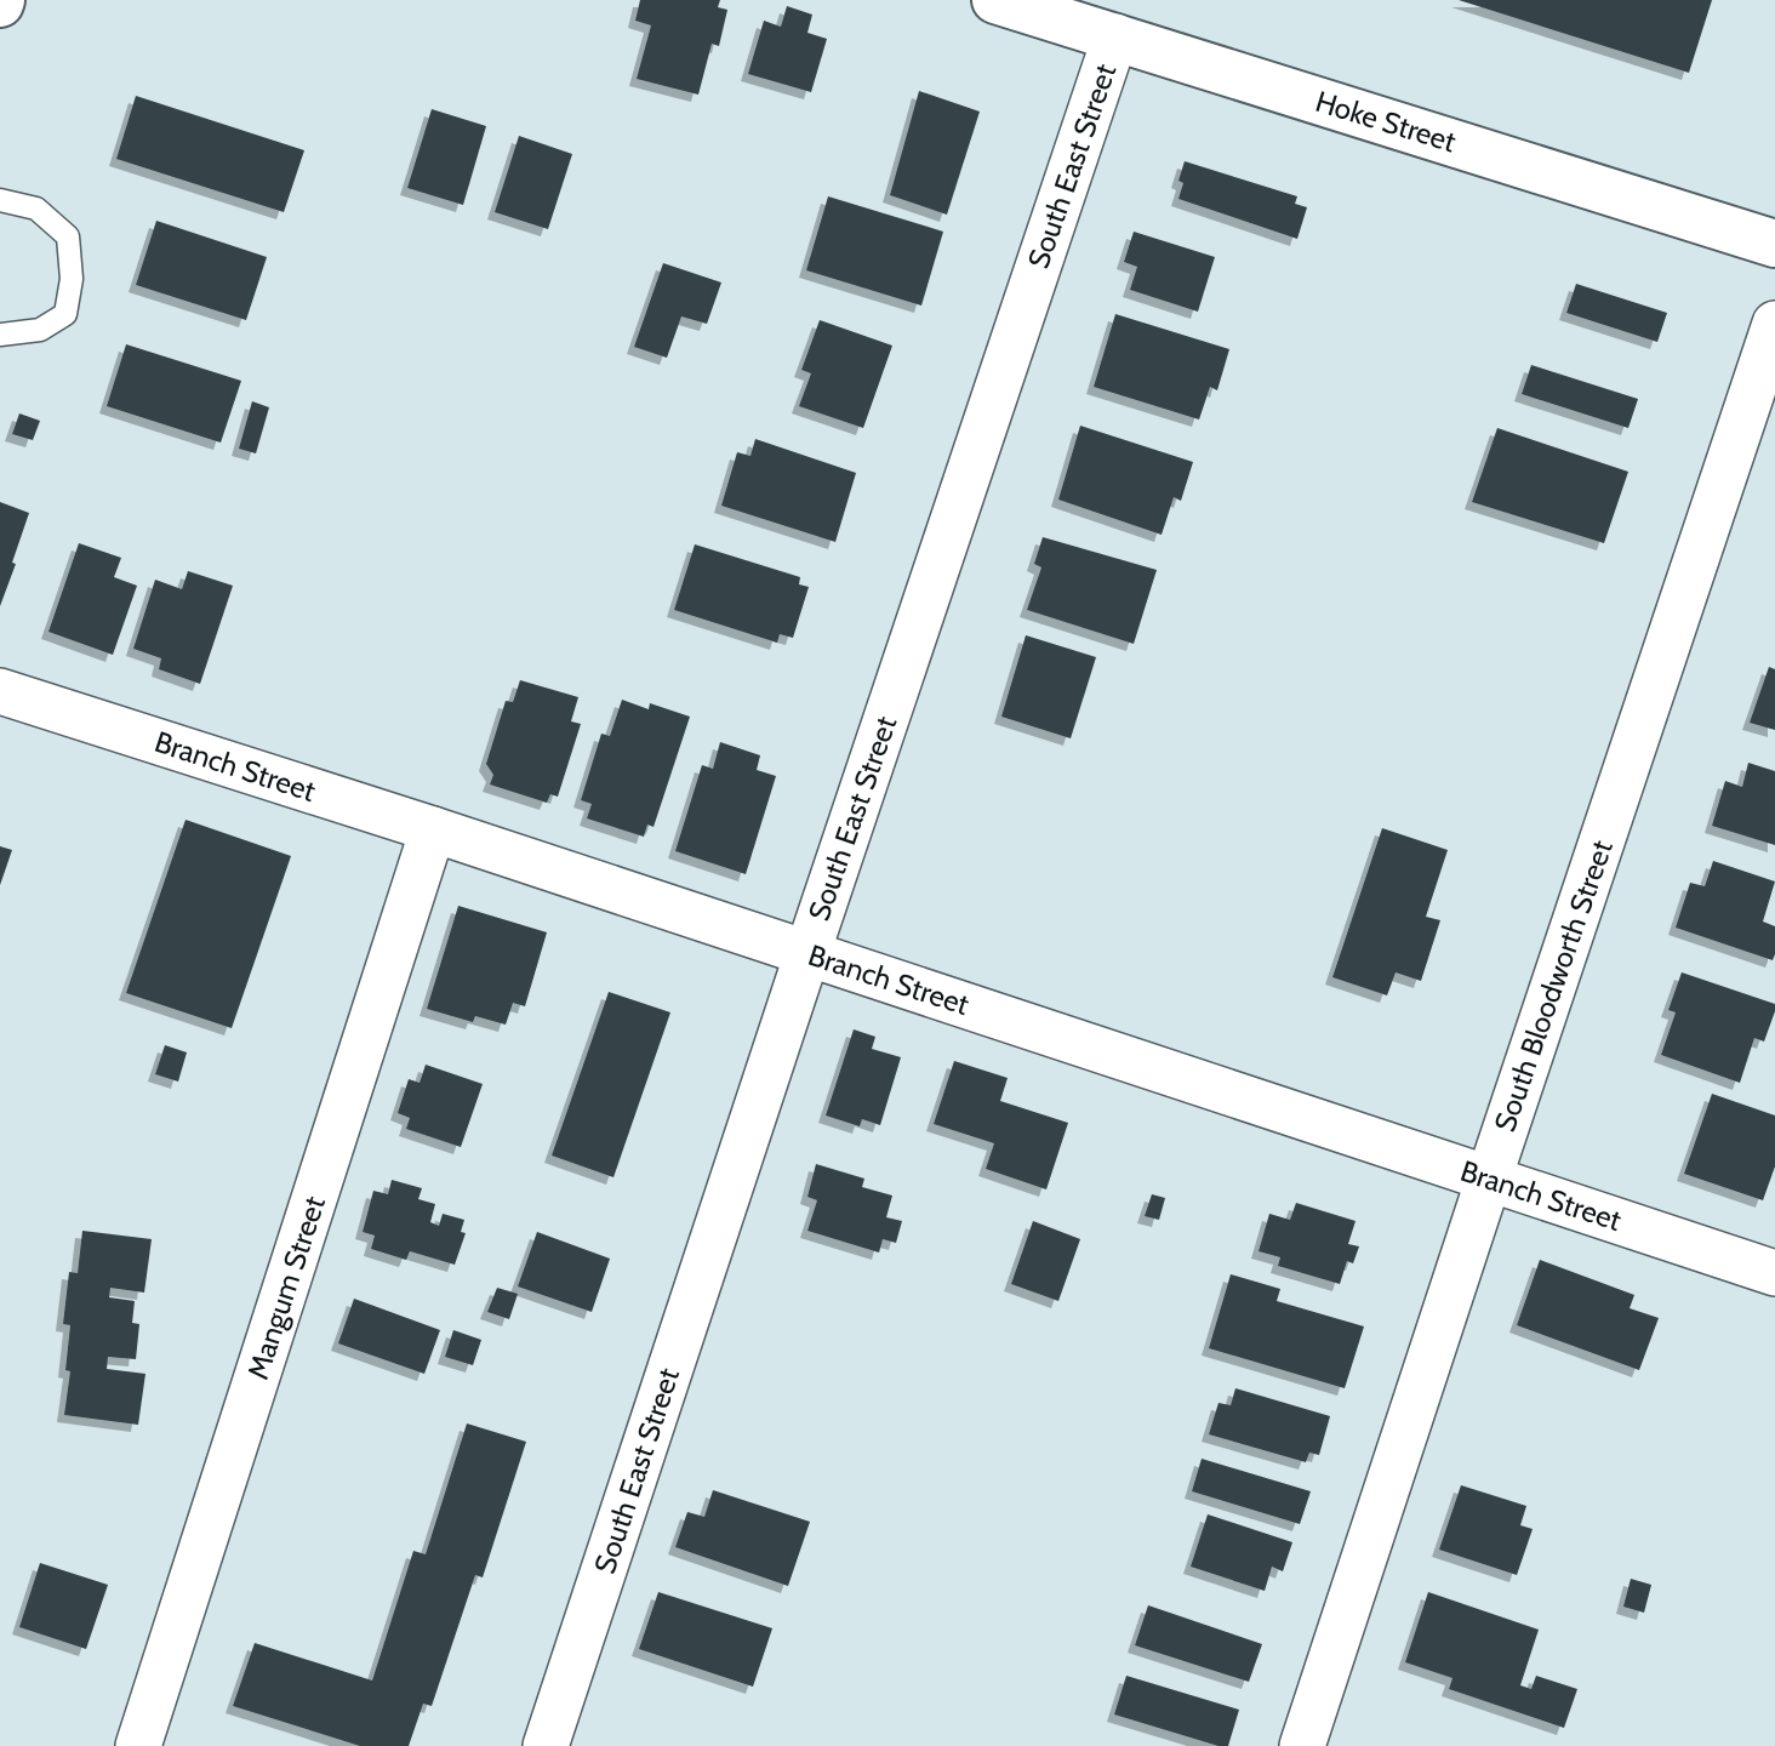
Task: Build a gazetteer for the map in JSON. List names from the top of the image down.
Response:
{
  "streets": {
    "street": [
      "Hoke Street",
      "South East Street",
      "Branch Street",
      "South Bloodworth Street",
      "Mangum Street"
    ]
  },
  "crossings": [
    ["Hoke Street", "South East Street"],
    ["South East Street", "Branch Street"],
    ["Branch Street", "South Bloodworth Street"],
    ["Branch Street", "Mangum Street"]
  ]
}
